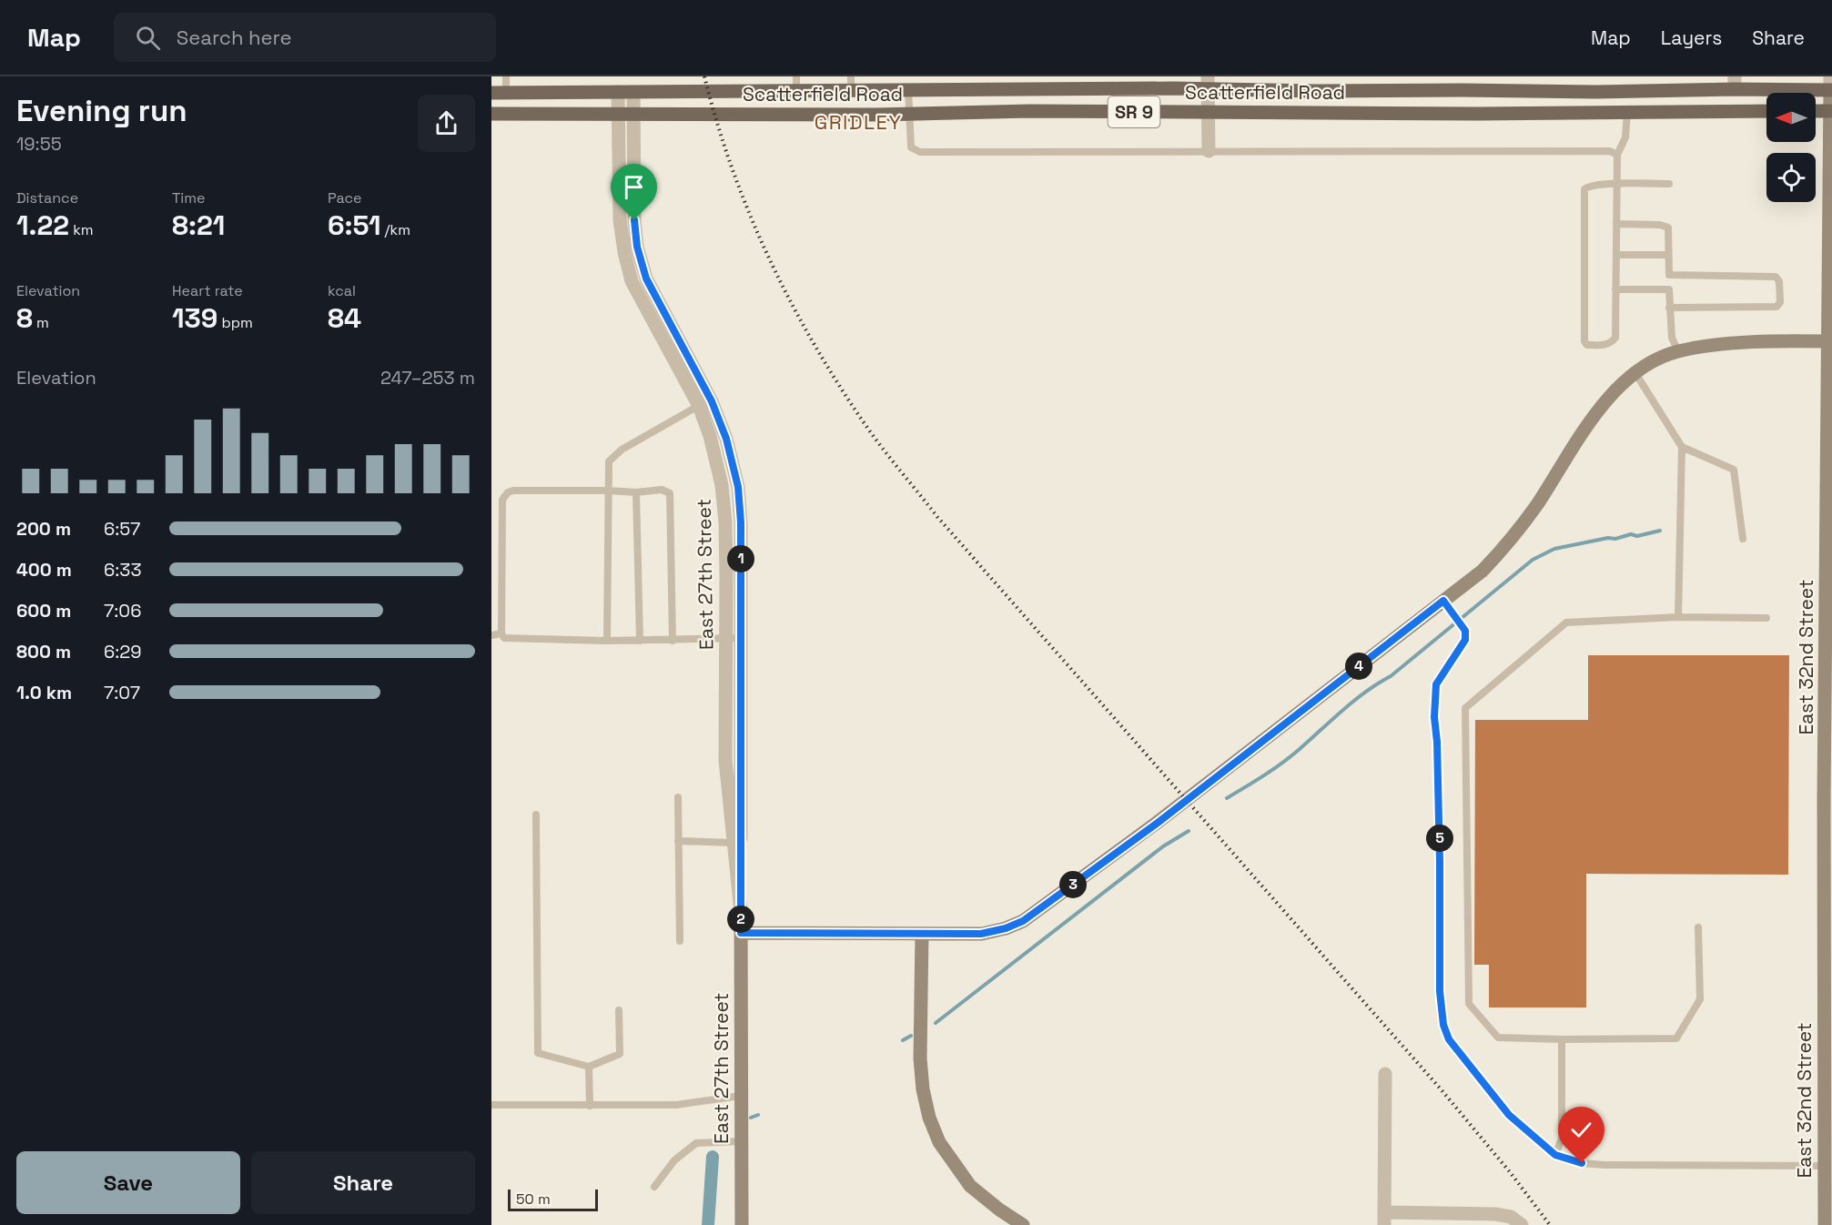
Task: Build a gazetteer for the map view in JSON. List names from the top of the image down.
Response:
{
  "streets": {
    "main road": ["Scatterfield Road", "SR 9"],
    "street": ["East 27th Street", "East 32nd Street"]
  },
  "crossings": [
    ["Scatterfield Road", "East 27th Street"],
    ["Scatterfield Road", "East 32nd Street"]
  ],
  "districts": ["GRIDLEY"],
  "scale_bar": "50 m",
  "north": "left",
  "page": {
    "header": "Map",
    "search": "Search here",
    "nav": ["Map", "Layers", "Share"],
    "heading": ["Evening run", "19:55"],
    "stats": [
      ["Distance", "1.22 km"],
      ["Time", "8:21"],
      ["Pace", "6:51 /km"],
      ["Elevation", "8 m"],
      ["Heart rate", "139 bpm"],
      ["kcal", "84"]
    ],
    "chart": ["Elevation", "247–253 m"],
    "list": [
      {
        "name": "200 m",
        "note": "6:57"
      },
      {
        "name": "400 m",
        "note": "6:33"
      },
      {
        "name": "600 m",
        "note": "7:06"
      },
      {
        "name": "800 m",
        "note": "6:29"
      },
      {
        "name": "1.0 km",
        "note": "7:07"
      }
    ],
    "pins": [
      "1",
      "4",
      "5",
      "3",
      "2"
    ],
    "buttons": ["Save", "Share"],
    "scale": "50 m"
  }
}
